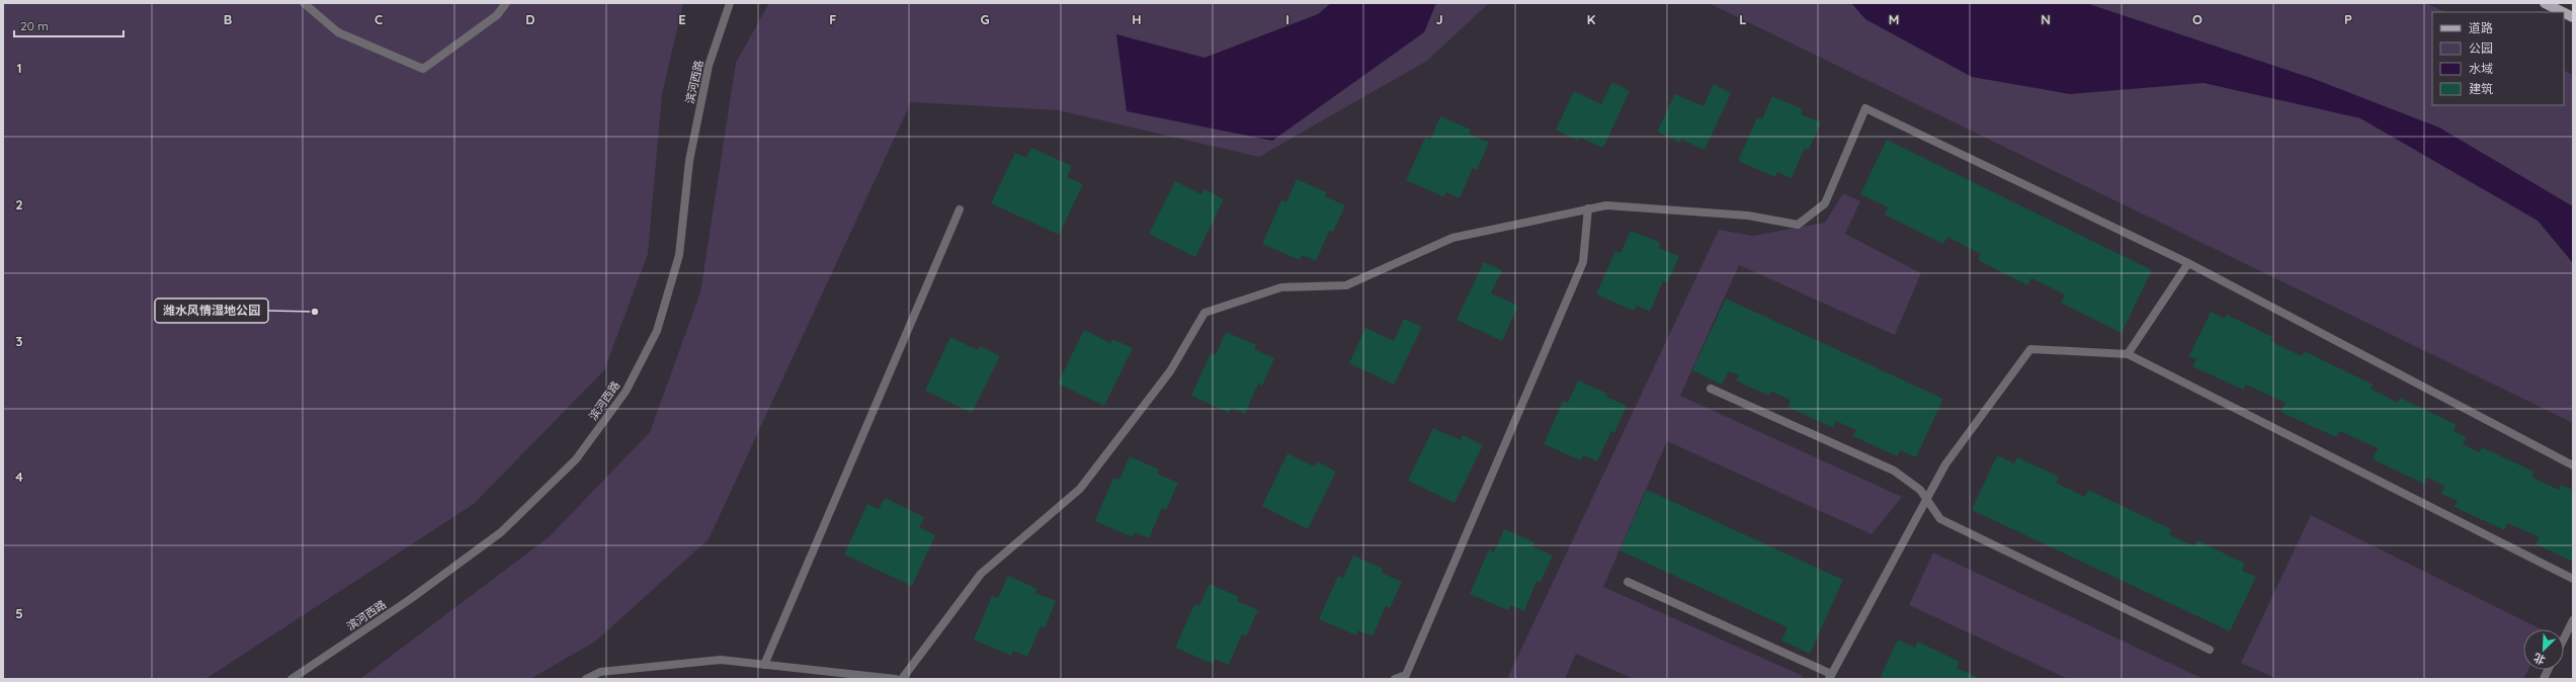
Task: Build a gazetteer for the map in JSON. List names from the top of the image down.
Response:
{
  "streets": {
    "street": ["滨河西路"]
  },
  "places": ["潍水风情湿地公园"],
  "legend": [
    "道路",
    "公园",
    "水域",
    "建筑"
  ],
  "scale_bar": "20 m",
  "north": "bottom left",
  "grid": {
    "columns": [
      "B",
      "C",
      "D",
      "E",
      "F",
      "G",
      "H",
      "I",
      "J",
      "K",
      "L",
      "M",
      "N",
      "O",
      "P"
    ],
    "rows": [
      "1",
      "2",
      "3",
      "4",
      "5"
    ]
  }
}
